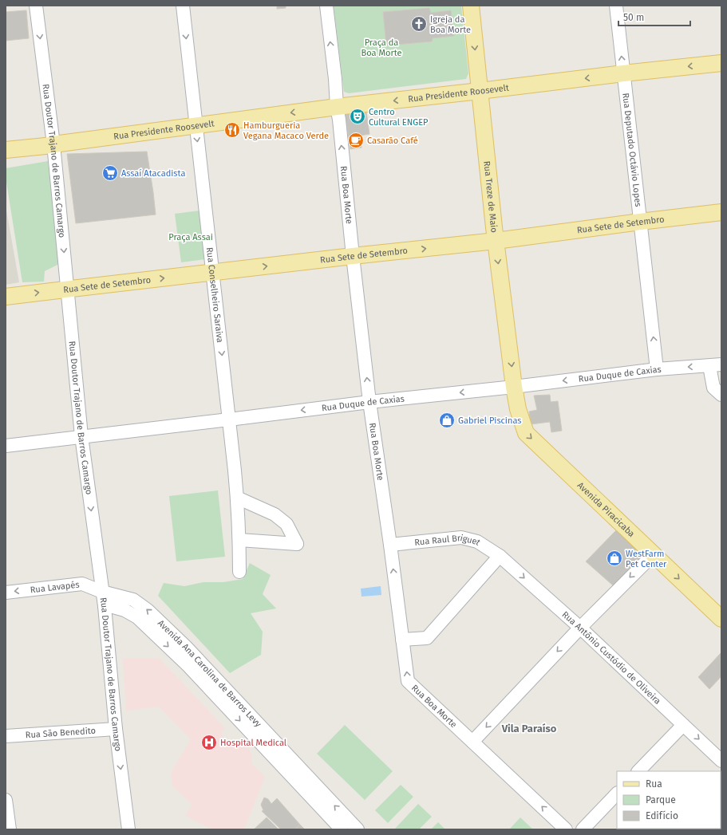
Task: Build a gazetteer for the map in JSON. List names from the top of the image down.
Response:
{
  "streets": {
    "main road": [
      "Rua Presidente Roosevelt",
      "Rua Treze de Maio",
      "Rua Sete de Setembro",
      "Avenida Piracicaba"
    ],
    "street": [
      "Rua Deputado Octávio Lopes",
      "Rua Doutor Trajano de Barros Camargo",
      "Rua Boa Morte",
      "Rua Conselheiro Saraiva",
      "Rua Duque de Caxias",
      "Rua Raul Briguet",
      "Rua Lavapés",
      "Rua Antônio Custódio de Oliveira",
      "Avenida Ana Carolina de Barros Levy",
      "Rua São Benedito"
    ]
  },
  "crossings": [
    ["Rua Presidente Roosevelt", "Rua Deputado Octávio Lopes"],
    ["Rua Presidente Roosevelt", "Rua Doutor Trajano de Barros Camargo"],
    ["Rua Presidente Roosevelt", "Rua Boa Morte"],
    ["Rua Presidente Roosevelt", "Rua Treze de Maio"],
    ["Rua Presidente Roosevelt", "Rua Conselheiro Saraiva"],
    ["Rua Deputado Octávio Lopes", "Rua Sete de Setembro"],
    ["Rua Deputado Octávio Lopes", "Rua Duque de Caxias"],
    ["Rua Doutor Trajano de Barros Camargo", "Rua Sete de Setembro"],
    ["Rua Doutor Trajano de Barros Camargo", "Rua Duque de Caxias"],
    ["Rua Doutor Trajano de Barros Camargo", "Rua Lavapés"],
    ["Rua Doutor Trajano de Barros Camargo", "Avenida Ana Carolina de Barros Levy"],
    ["Rua Doutor Trajano de Barros Camargo", "Rua São Benedito"],
    ["Rua Boa Morte", "Rua Sete de Setembro"],
    ["Rua Boa Morte", "Rua Duque de Caxias"],
    ["Rua Boa Morte", "Rua Raul Briguet"],
    ["Rua Treze de Maio", "Rua Sete de Setembro"],
    ["Rua Treze de Maio", "Rua Duque de Caxias"],
    ["Rua Treze de Maio", "Avenida Piracicaba"],
    ["Rua Sete de Setembro", "Rua Conselheiro Saraiva"],
    ["Rua Conselheiro Saraiva", "Rua Duque de Caxias"],
    ["Rua Duque de Caxias", "Avenida Piracicaba"],
    ["Rua Raul Briguet", "Rua Antônio Custódio de Oliveira"],
    ["Rua Lavapés", "Avenida Ana Carolina de Barros Levy"]
  ],
  "one_way": [
    "Rua Presidente Roosevelt",
    "Rua Deputado Octávio Lopes",
    "Rua Doutor Trajano de Barros Camargo",
    "Rua Boa Morte",
    "Rua Treze de Maio",
    "Rua Sete de Setembro",
    "Rua Conselheiro Saraiva",
    "Rua Duque de Caxias",
    "Avenida Piracicaba",
    "Rua Lavapés",
    "Rua Antônio Custódio de Oliveira"
  ],
  "districts": ["Vila Paraíso"],
  "parks": ["Praça da Boa Morte", "Praça Assai"],
  "places": {
    "church": ["Igreja da Boa Morte"],
    "theatre": ["Centro Cultural ENGEP"],
    "restaurant": ["Hamburgueria Vegana Macaco Verde"],
    "cafe": ["Casarão Café"],
    "supermarket": ["Assaí Atacadista"],
    "shop": ["Gabriel Piscinas", "WestFarm Pet Center"],
    "hospital": ["Hospital Medical"]
  },
  "legend": ["Rua", "Parque", "Edifício"],
  "scale_bar": "50 m"
}
